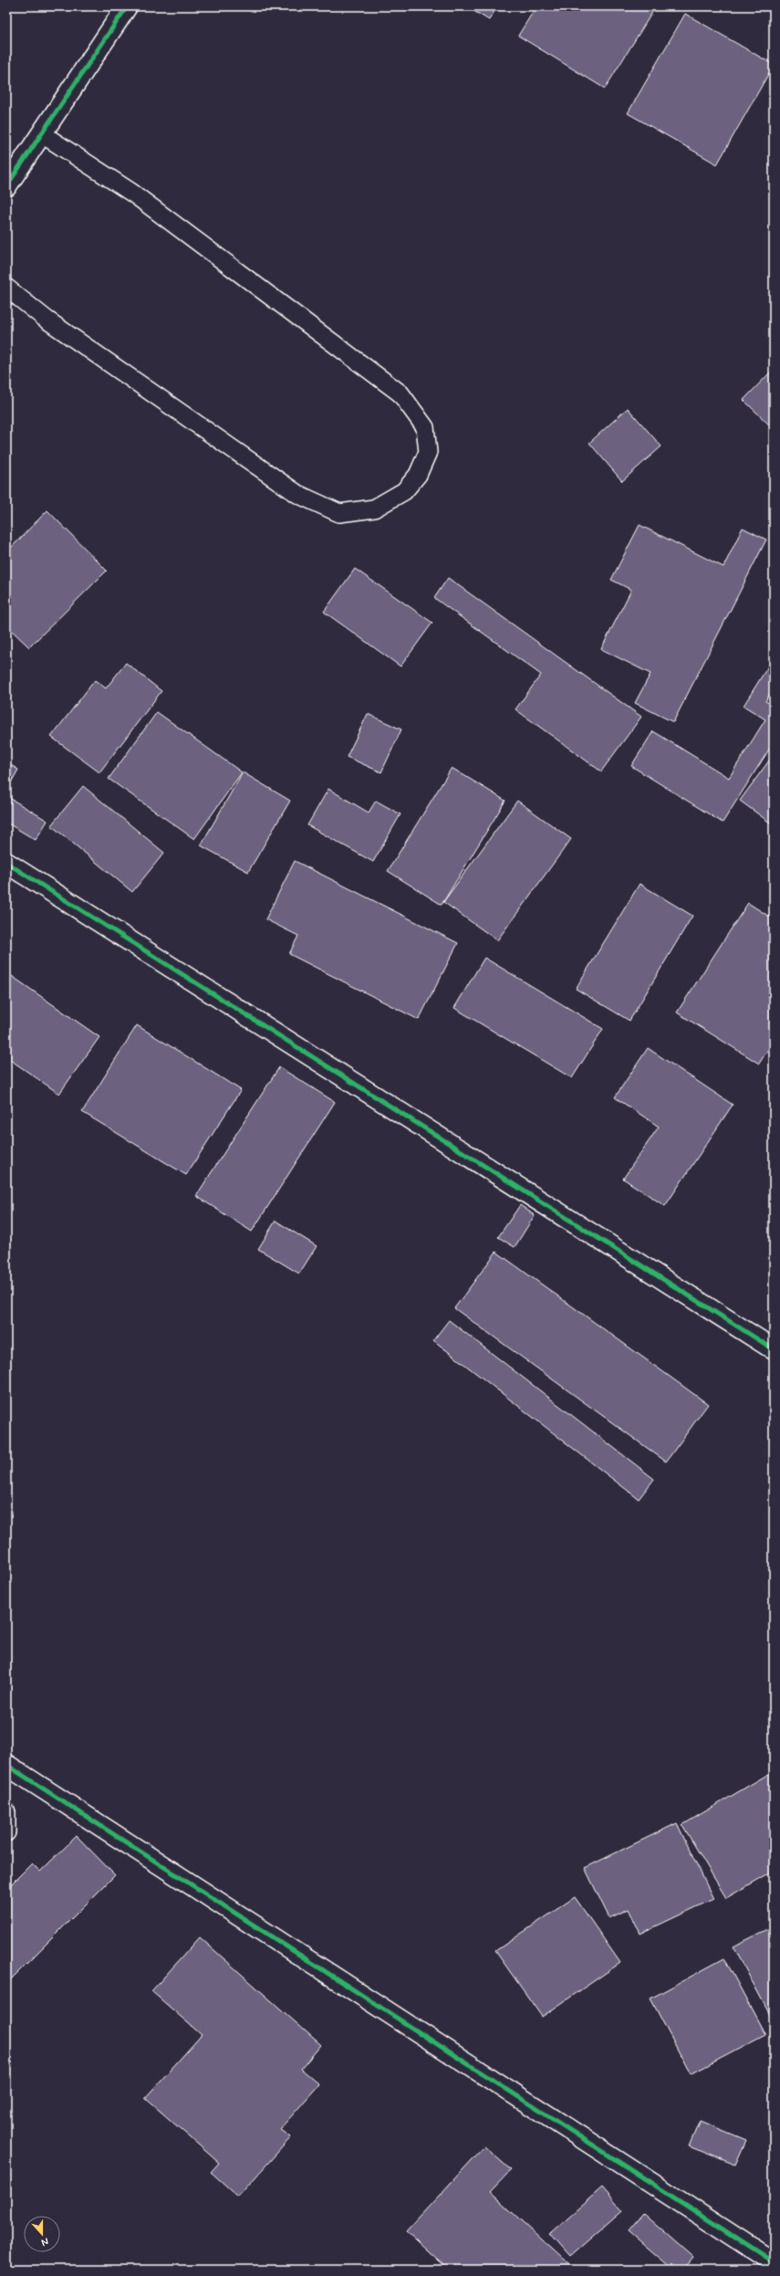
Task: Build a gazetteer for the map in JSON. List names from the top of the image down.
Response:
{
  "north": "bottom"
}
